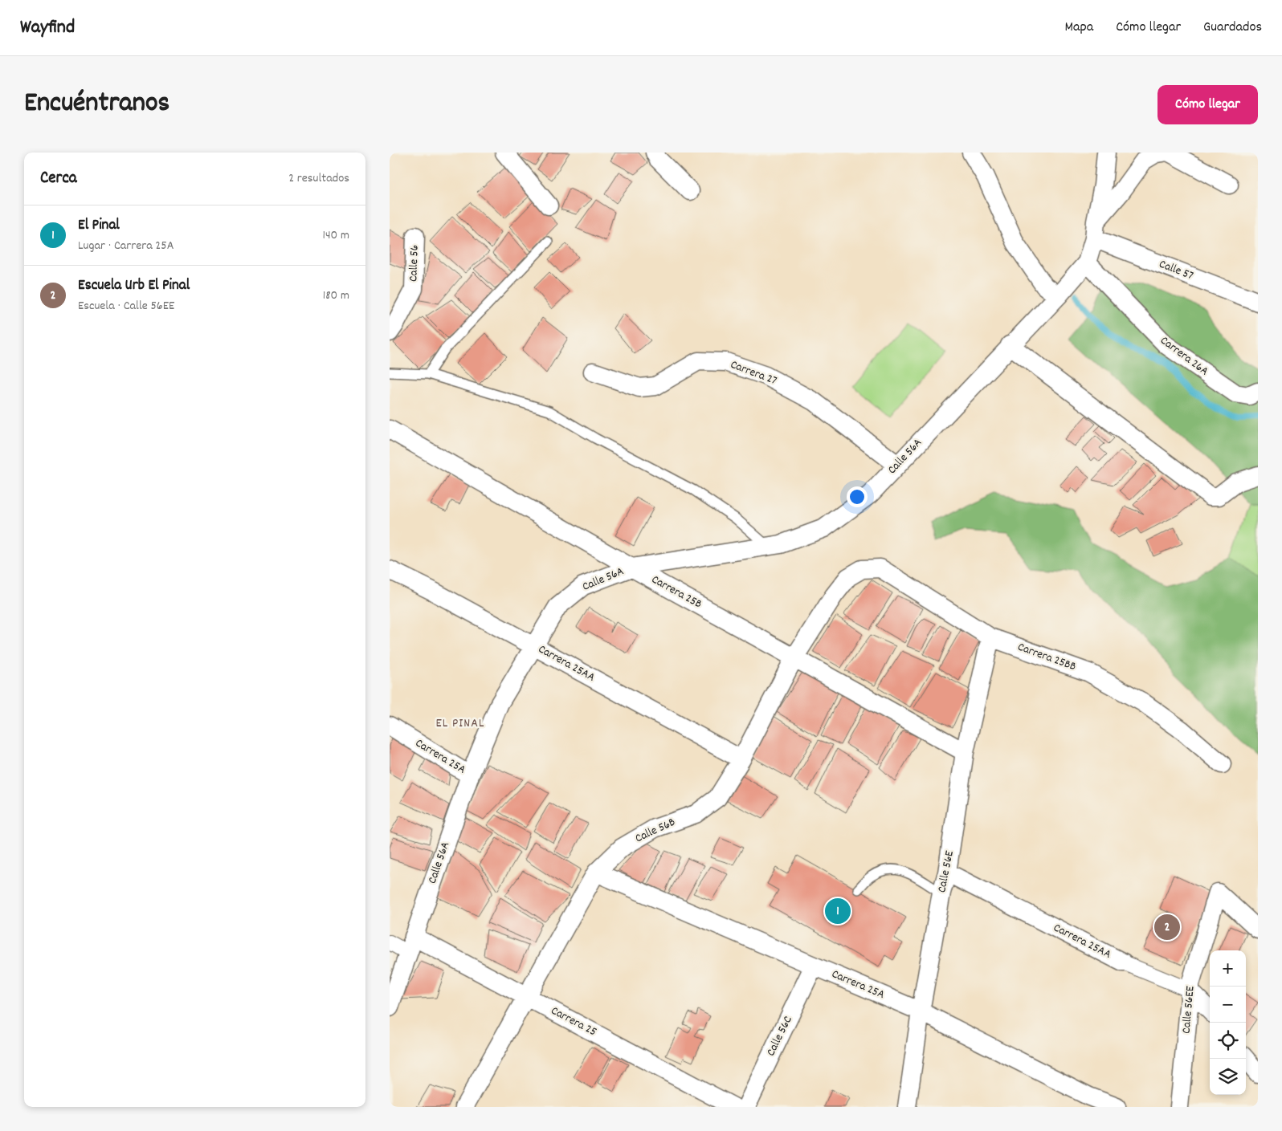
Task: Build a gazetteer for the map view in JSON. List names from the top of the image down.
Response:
{
  "streets": {
    "street": [
      "Calle 56",
      "Calle 57",
      "Carrera 26A",
      "Carrera 27",
      "Calle 56A",
      "Carrera 25B",
      "Carrera 25BB",
      "Carrera 25AA",
      "Carrera 25A",
      "Calle 56B",
      "Calle 56E",
      "Calle 56EE",
      "Carrera 25",
      "Calle 56C"
    ]
  },
  "crossings": [
    ["Carrera 27", "Calle 56A"],
    ["Calle 56A", "Carrera 25B"],
    ["Calle 56A", "Carrera 25AA"],
    ["Calle 56A", "Carrera 25A"],
    ["Calle 56A", "Carrera 25"],
    ["Carrera 25B", "Calle 56B"],
    ["Carrera 25B", "Calle 56E"],
    ["Carrera 25BB", "Calle 56B"],
    ["Carrera 25BB", "Calle 56E"],
    ["Carrera 25AA", "Calle 56B"],
    ["Carrera 25AA", "Calle 56E"],
    ["Carrera 25AA", "Calle 56EE"],
    ["Carrera 25A", "Calle 56B"],
    ["Carrera 25A", "Calle 56E"],
    ["Carrera 25A", "Calle 56C"],
    ["Calle 56B", "Carrera 25"]
  ],
  "districts": ["EL PINAL"],
  "page": {
    "header": "Wayfind",
    "nav": ["Mapa", "Cómo llegar", "Guardados"],
    "title": "Encuéntranos",
    "buttons": "Cómo llegar",
    "heading": ["Cerca", "2 resultados"],
    "list": [
      {
        "mark": "1",
        "name": "El Pinal",
        "note": "Lugar · Carrera 25A",
        "value": "140 m"
      },
      {
        "mark": "2",
        "name": "Escuela Urb El Pinal",
        "note": "Escuela · Calle 56EE",
        "value": "180 m"
      }
    ],
    "pins": ["1", "2"],
    "map_buttons": ["+", "−"]
  }
}
